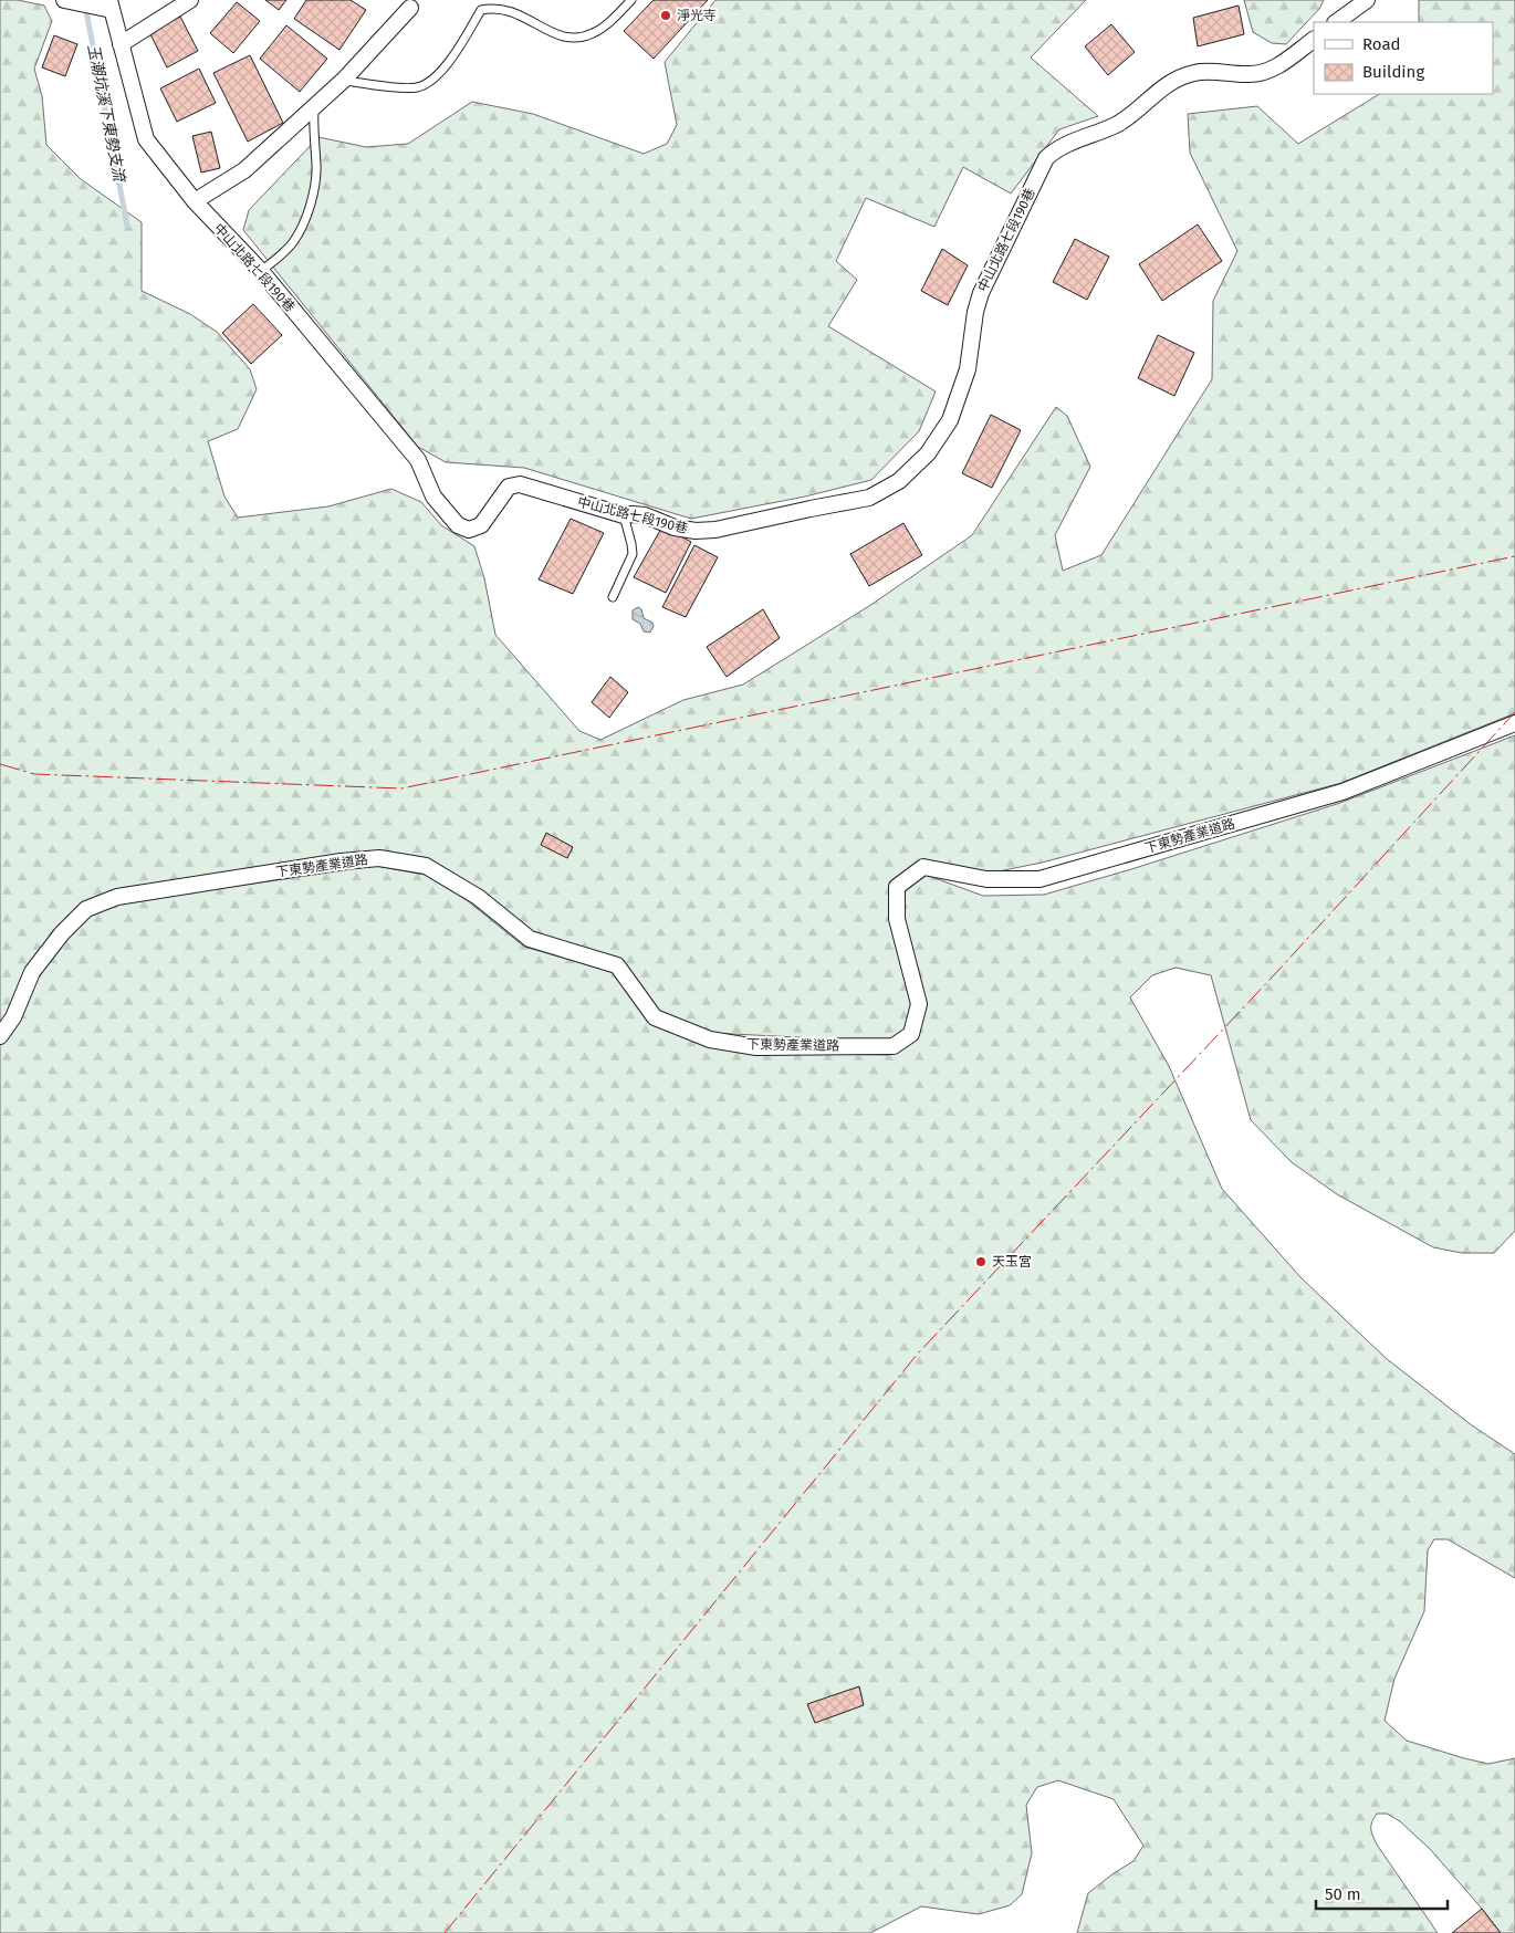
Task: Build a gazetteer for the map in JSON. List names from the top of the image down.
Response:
{
  "streets": {
    "street": ["中山北路七段190巷", "下東勢產業道路"]
  },
  "water": ["玉潮坑溪下東勢支流"],
  "places": ["淨光寺", "天玉宮"],
  "legend": ["Road", "Building"],
  "scale_bar": "50 m"
}
